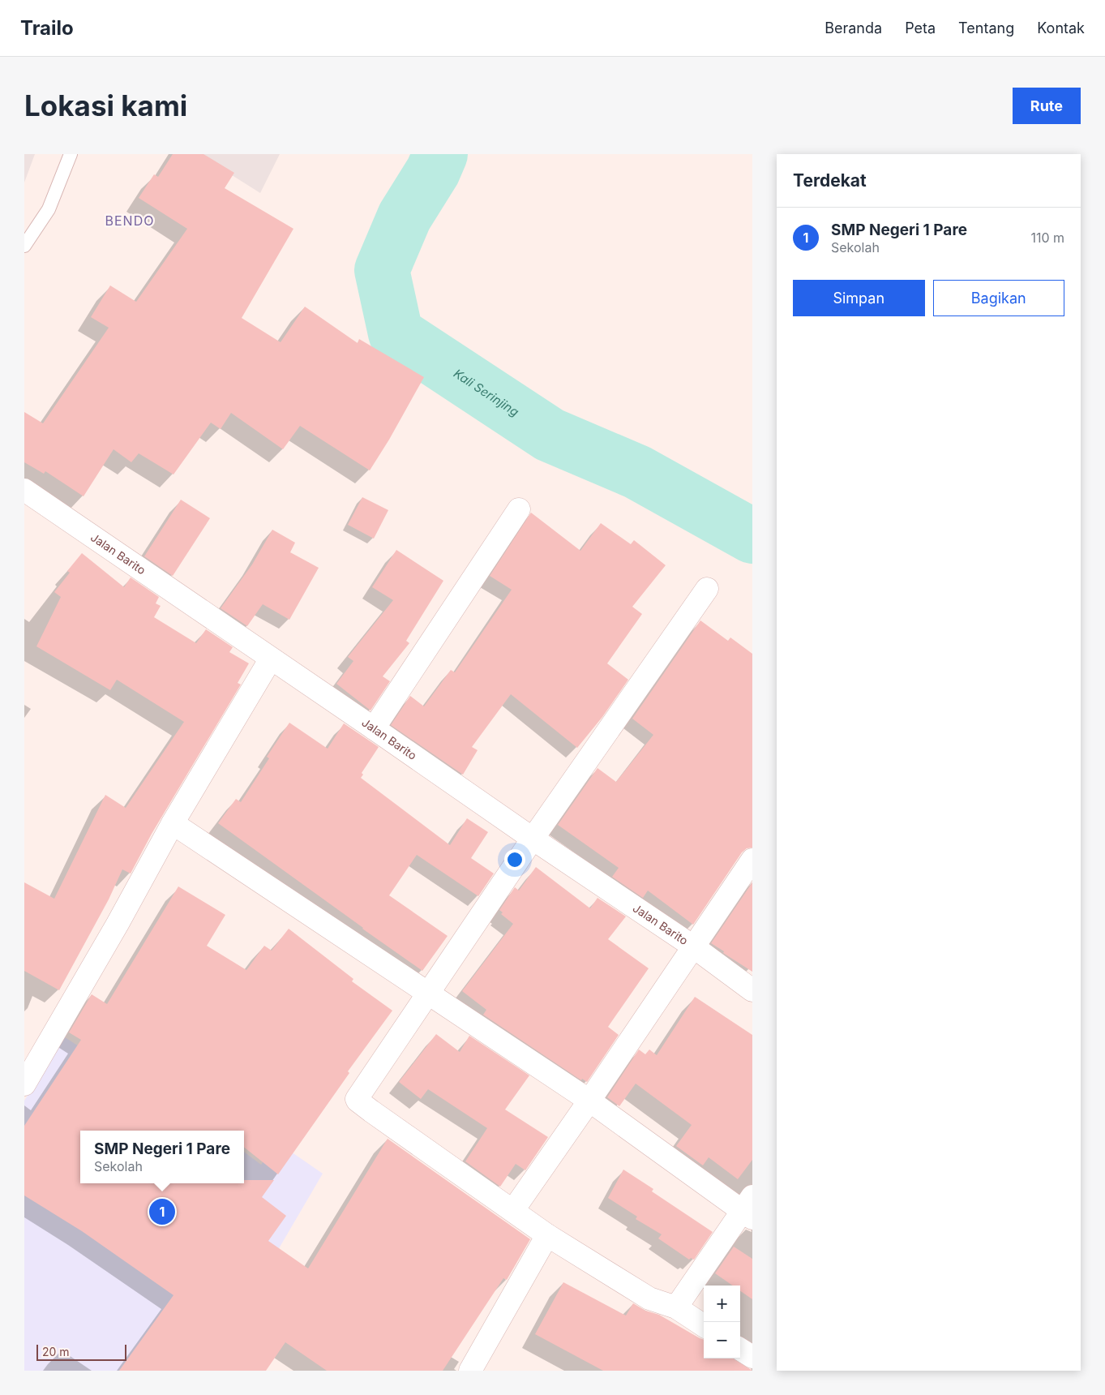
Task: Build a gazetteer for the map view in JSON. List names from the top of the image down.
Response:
{
  "streets": {
    "street": ["Jalan Barito"]
  },
  "districts": ["BENDO"],
  "water": ["Kali Serinjing"],
  "scale_bar": "20 m",
  "page": {
    "header": "Trailo",
    "nav": [
      "Beranda",
      "Peta",
      "Tentang",
      "Kontak"
    ],
    "buttons": [
      "Rute",
      ["Simpan", "Bagikan"]
    ],
    "title": "Lokasi kami",
    "heading": "Terdekat",
    "list": [
      {
        "mark": "1",
        "name": "SMP Negeri 1 Pare",
        "note": "Sekolah",
        "value": "110 m"
      }
    ],
    "popup": ["SMP Negeri 1 Pare", "Sekolah"],
    "pins": "1",
    "map_buttons": ["+", "−"],
    "scale": "20 m"
  }
}
